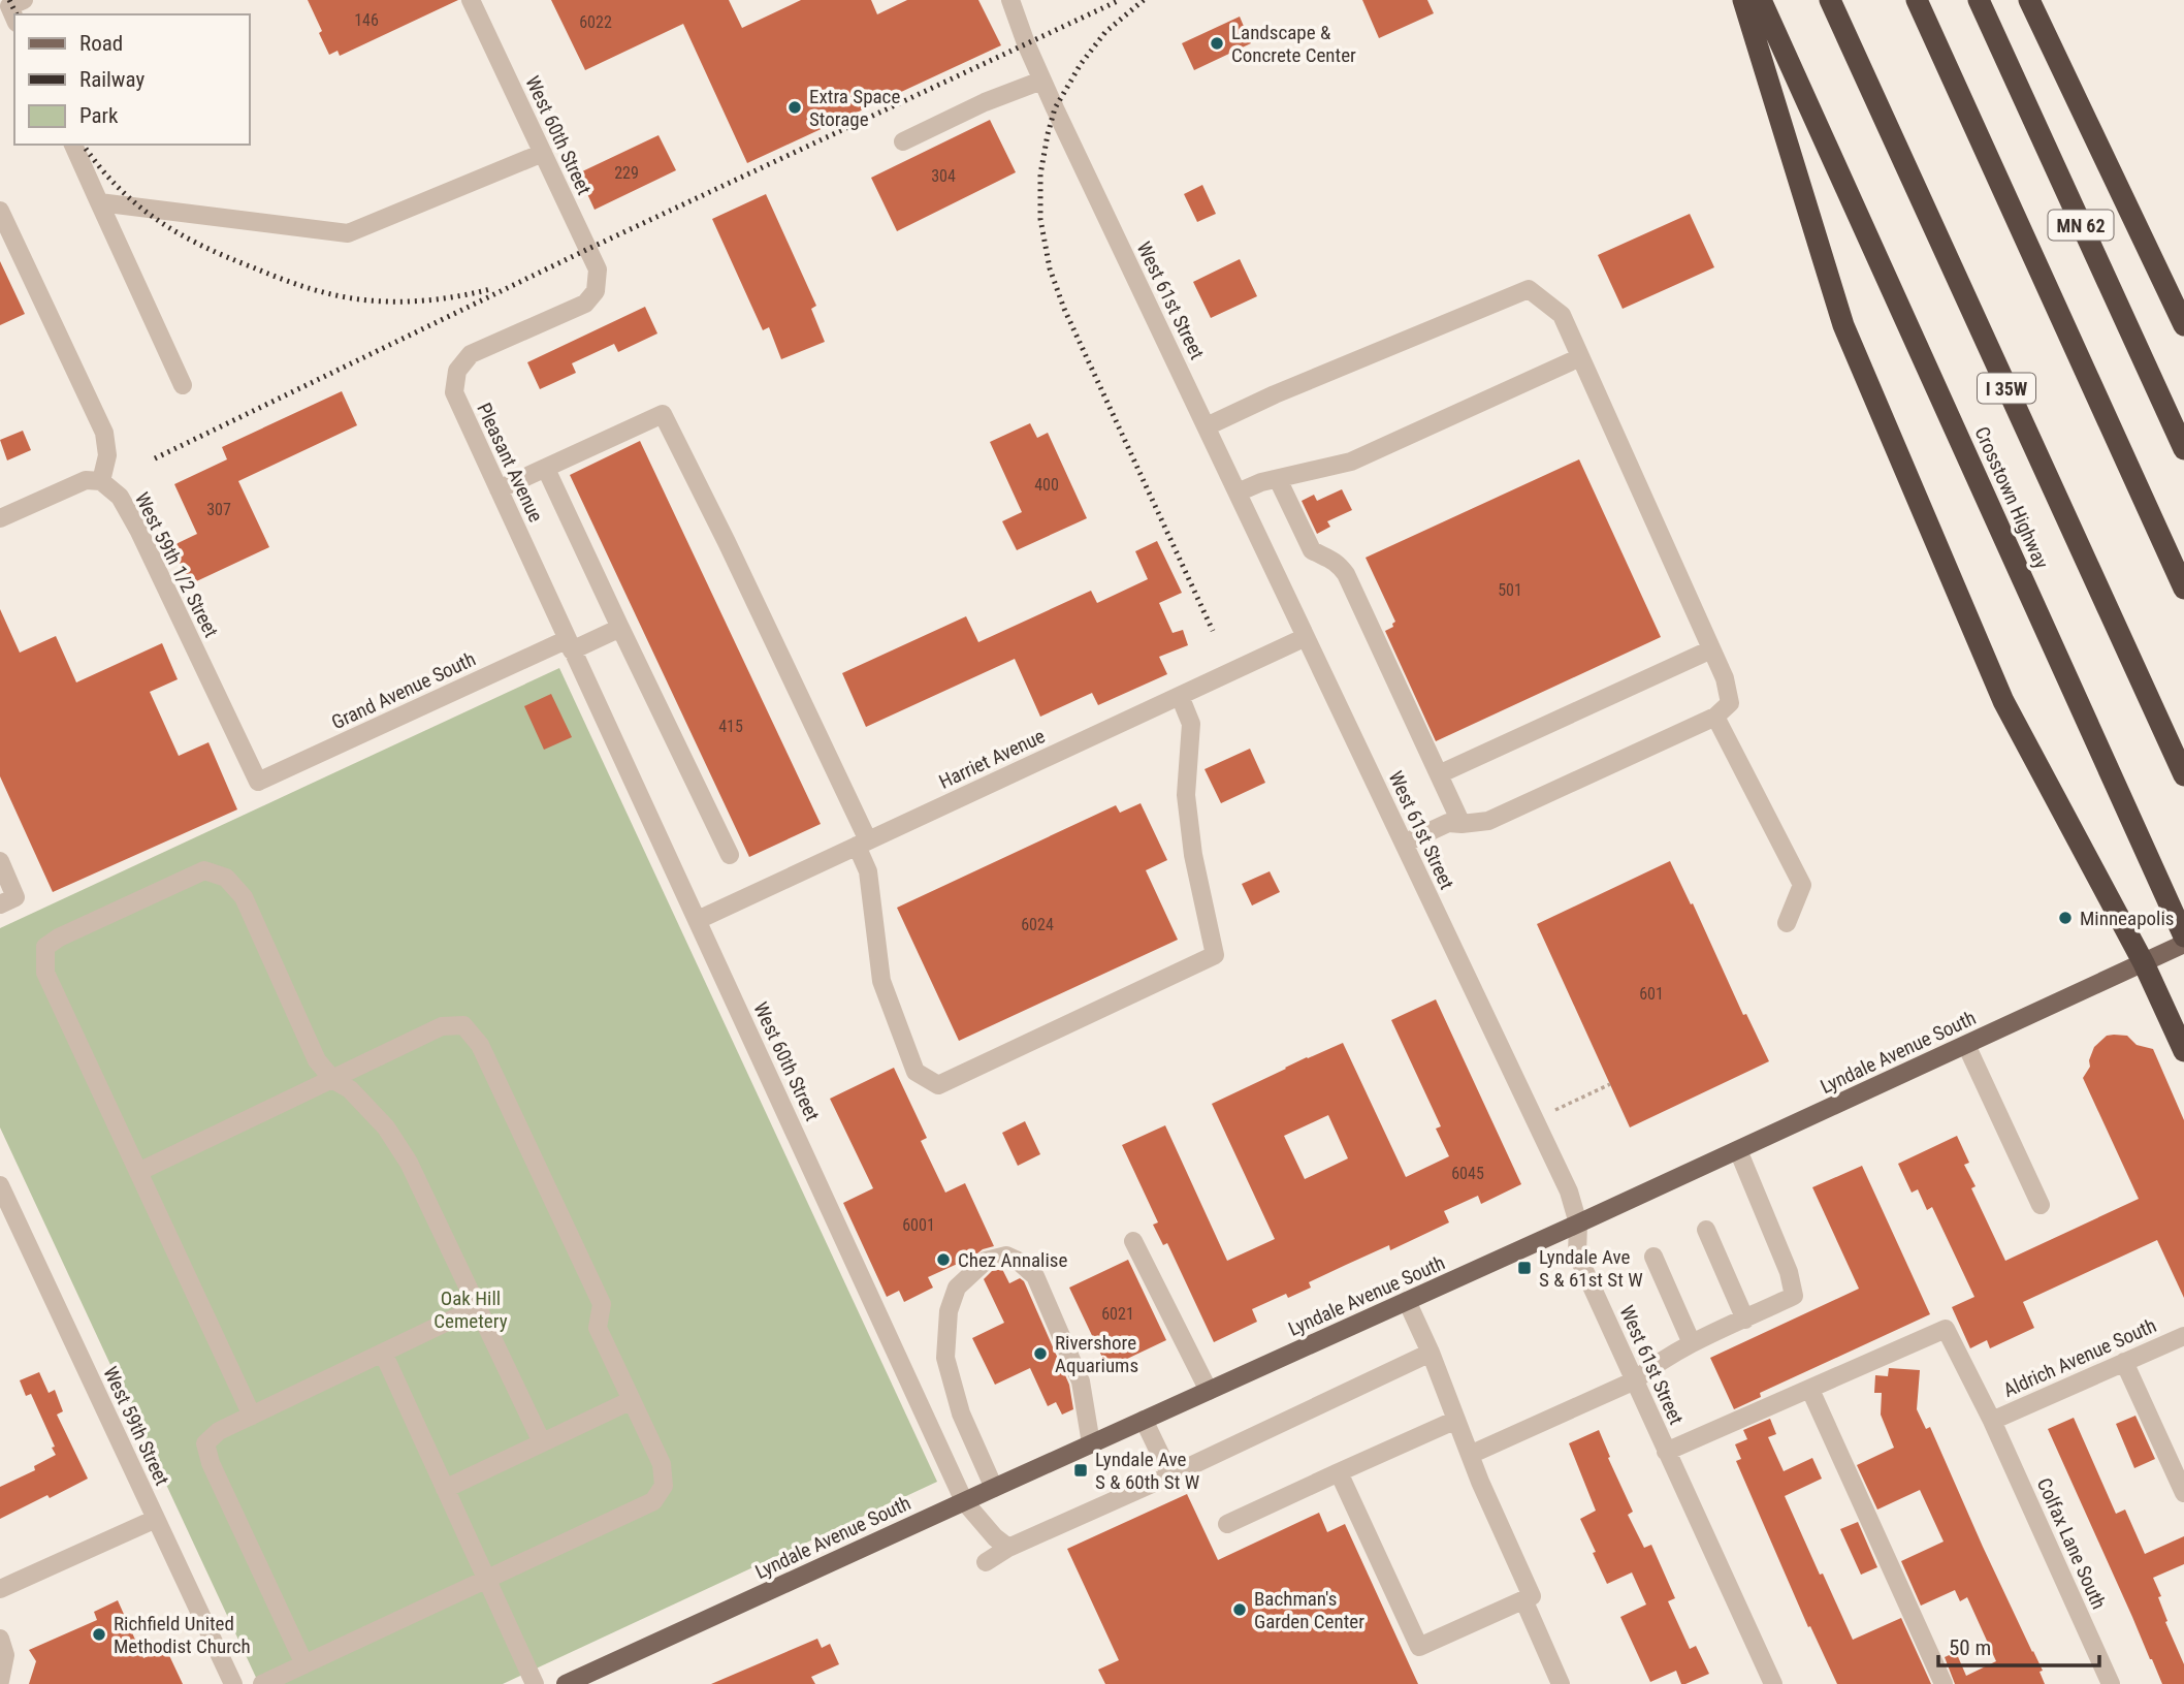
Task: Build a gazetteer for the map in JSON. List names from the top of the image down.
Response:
{
  "streets": {
    "highway": ["MN 62", "I 35W", "Crosstown Highway"],
    "main road": ["Lyndale Avenue South"],
    "street": [
      "West 60th Street",
      "West 61st Street",
      "Pleasant Avenue",
      "West 59th 1/2 Street",
      "Grand Avenue South",
      "Harriet Avenue",
      "Aldrich Avenue South",
      "West 59th Street",
      "Colfax Lane South"
    ]
  },
  "crossings": [
    ["West 60th Street", "Pleasant Avenue"],
    ["West 60th Street", "Grand Avenue South"],
    ["West 60th Street", "Harriet Avenue"],
    ["West 60th Street", "Lyndale Avenue South"],
    ["West 61st Street", "Harriet Avenue"],
    ["West 61st Street", "Lyndale Avenue South"],
    ["Pleasant Avenue", "Grand Avenue South"],
    ["West 59th 1/2 Street", "Grand Avenue South"],
    ["Aldrich Avenue South", "Colfax Lane South"]
  ],
  "parks": ["Oak Hill Cemetery"],
  "places": {
    "other": [
      "Landscape & Concrete Center",
      "Extra Space Storage",
      "Minneapolis",
      "Chez Annalise",
      "Rivershore Aquariums",
      "Bachman's Garden Center",
      "Richfield United Methodist Church"
    ],
    "transit": ["Lyndale Ave S & 61st St W", "Lyndale Ave S & 60th St W"]
  },
  "house_numbers": [
    "146",
    "6022",
    "229",
    "304",
    "400",
    "307",
    "501",
    "415",
    "6024",
    "601",
    "6045",
    "6001",
    "6021"
  ],
  "legend": ["Road", "Railway", "Park"],
  "scale_bar": "50 m"
}
